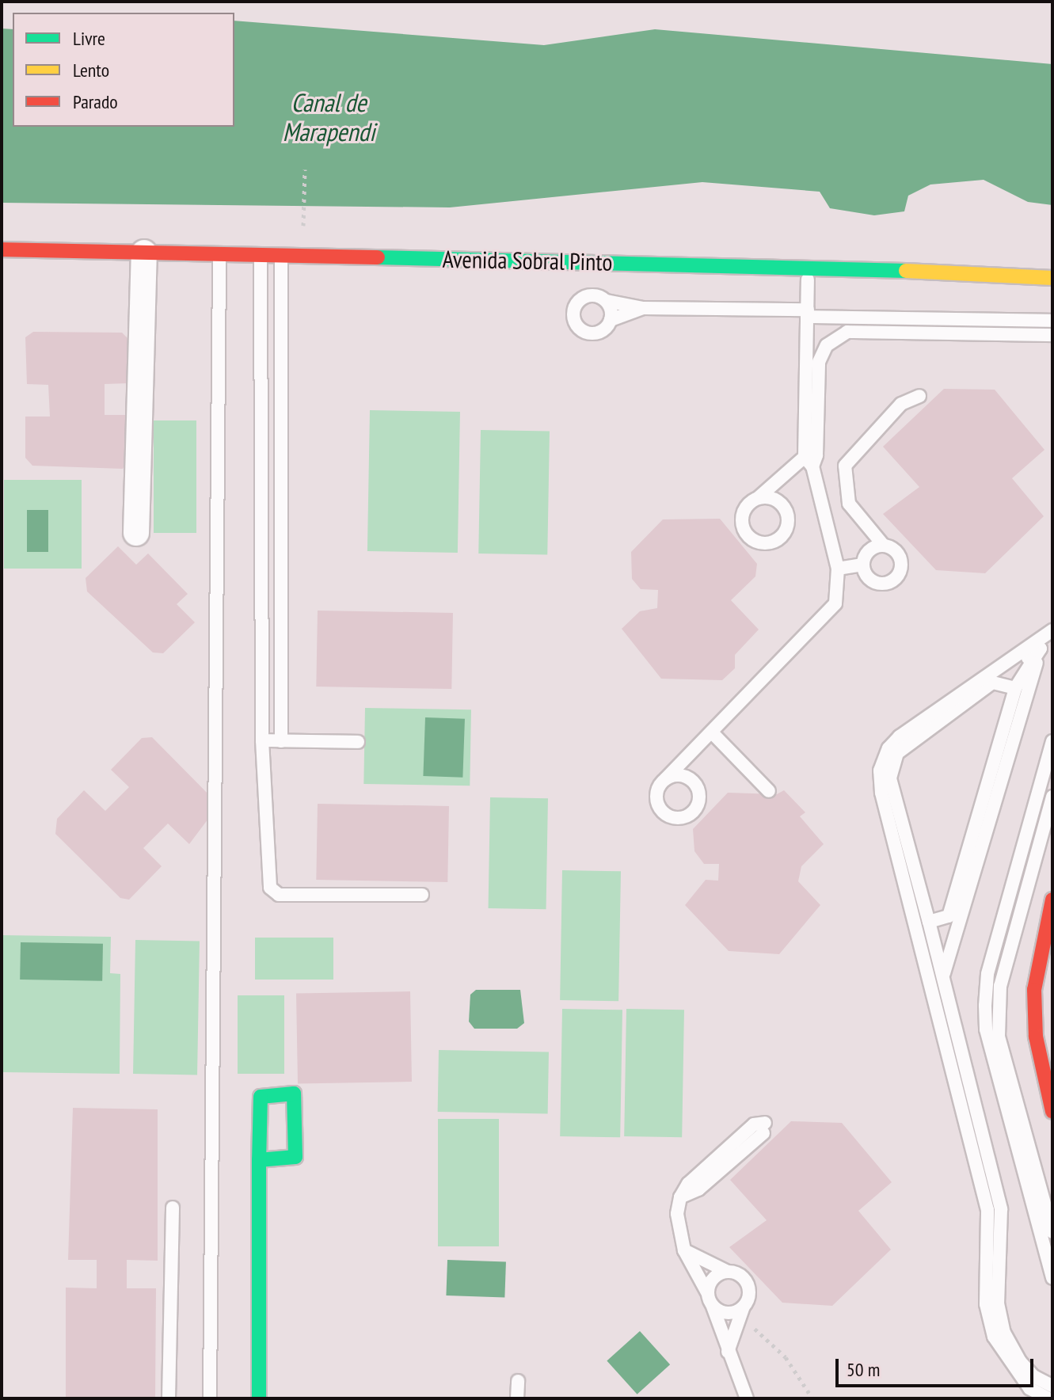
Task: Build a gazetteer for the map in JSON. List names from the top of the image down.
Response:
{
  "streets": {
    "street": ["Avenida Sobral Pinto"]
  },
  "water": ["Canal de Marapendi"],
  "legend": ["Livre", "Lento", "Parado"],
  "scale_bar": "50 m"
}
